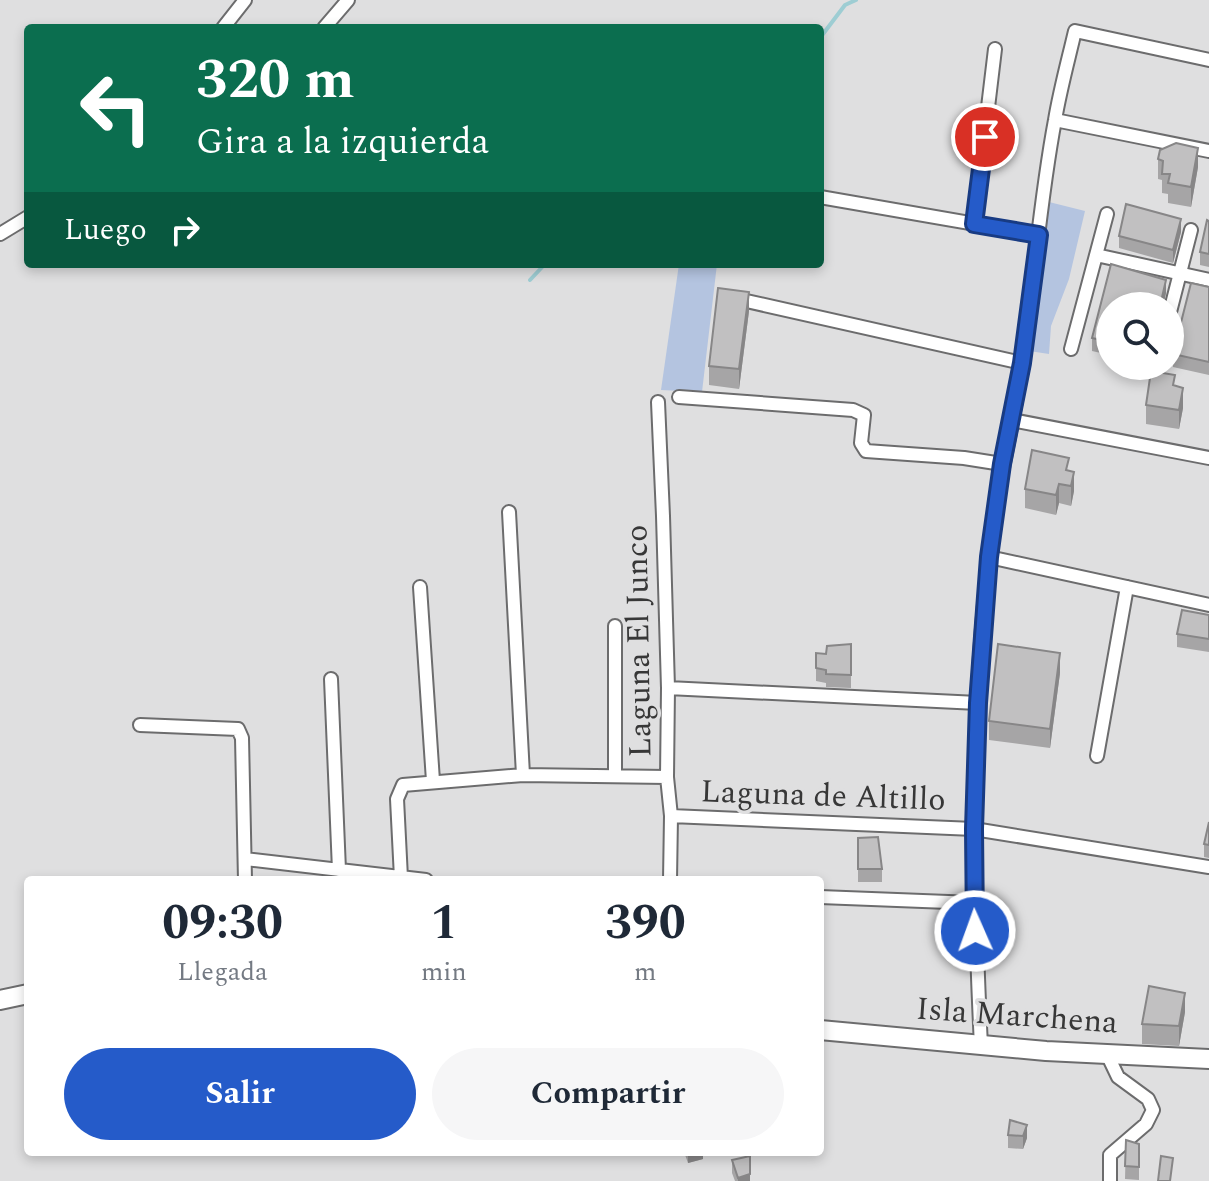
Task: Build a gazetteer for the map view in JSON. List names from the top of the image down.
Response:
{
  "streets": {
    "street": ["Laguna El Junco", "Laguna de Altillo", "Isla Marchena"]
  },
  "crossings": [
    ["Laguna El Junco", "Laguna de Altillo"]
  ],
  "page": {
    "turn": ["320 m", "Gira a la izquierda"],
    "then": "Luego",
    "eta": [
      "09:30",
      "Llegada",
      "1",
      "min",
      "390",
      "m"
    ],
    "buttons": ["Salir", "Compartir"]
  }
}
